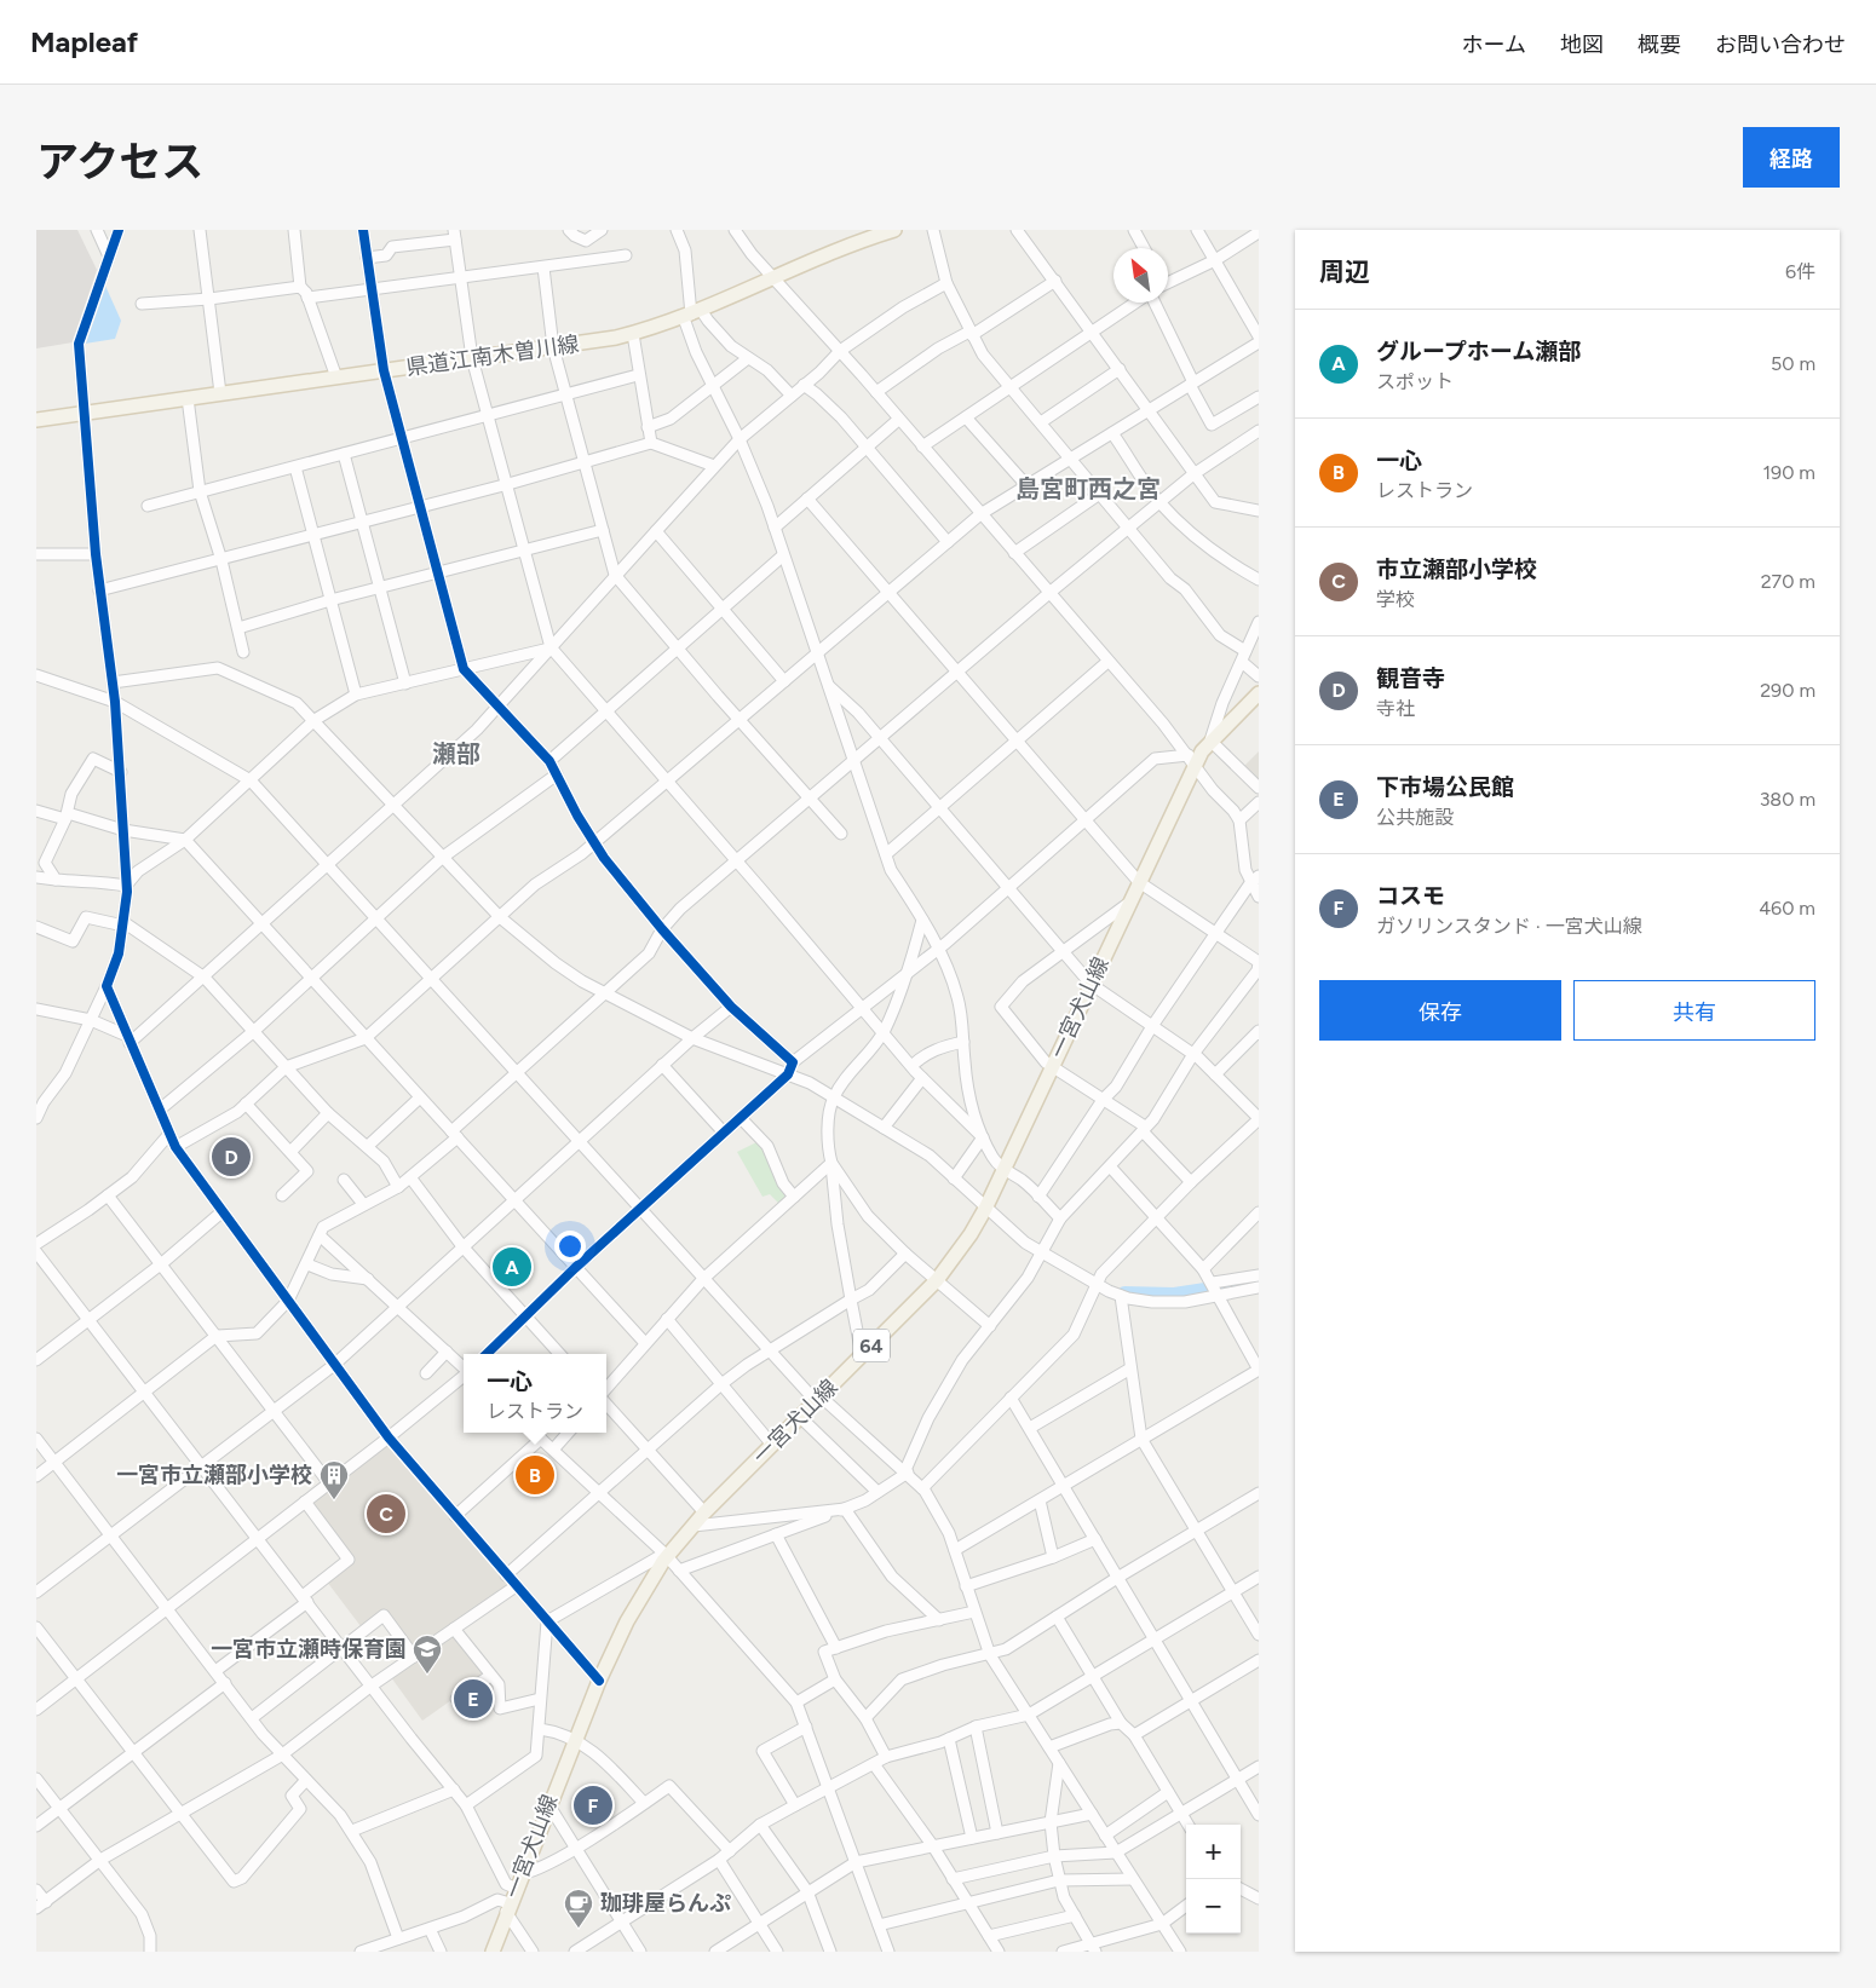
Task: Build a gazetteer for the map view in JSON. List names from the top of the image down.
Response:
{
  "streets": {
    "main road": ["県道江南木曽川線", "一宮犬山線", "64"]
  },
  "districts": ["島宮町西之宮", "瀬部"],
  "places": {
    "building": ["一宮市立瀬部小学校"],
    "school or university": ["一宮市立瀬時保育園"],
    "cafe": ["珈琲屋らんぷ"]
  },
  "north": "top left",
  "page": {
    "header": "Mapleaf",
    "nav": [
      "ホーム",
      "地図",
      "概要",
      "お問い合わせ"
    ],
    "title": "アクセス",
    "buttons": [
      "経路",
      ["保存", "共有"]
    ],
    "heading": ["周辺", "6件"],
    "list": [
      {
        "mark": "A",
        "name": "グループホーム瀬部",
        "note": "スポット",
        "value": "50 m"
      },
      {
        "mark": "B",
        "name": "一心",
        "note": "レストラン",
        "value": "190 m"
      },
      {
        "mark": "C",
        "name": "市立瀬部小学校",
        "note": "学校",
        "value": "270 m"
      },
      {
        "mark": "D",
        "name": "観音寺",
        "note": "寺社",
        "value": "290 m"
      },
      {
        "mark": "E",
        "name": "下市場公民館",
        "note": "公共施設",
        "value": "380 m"
      },
      {
        "mark": "F",
        "name": "コスモ",
        "note": "ガソリンスタンド · 一宮犬山線",
        "value": "460 m"
      }
    ],
    "pins": [
      "D",
      "A",
      "B",
      "C",
      "E",
      "F"
    ],
    "popup": ["一心", "レストラン"],
    "map_buttons": ["+", "−"]
  }
}
